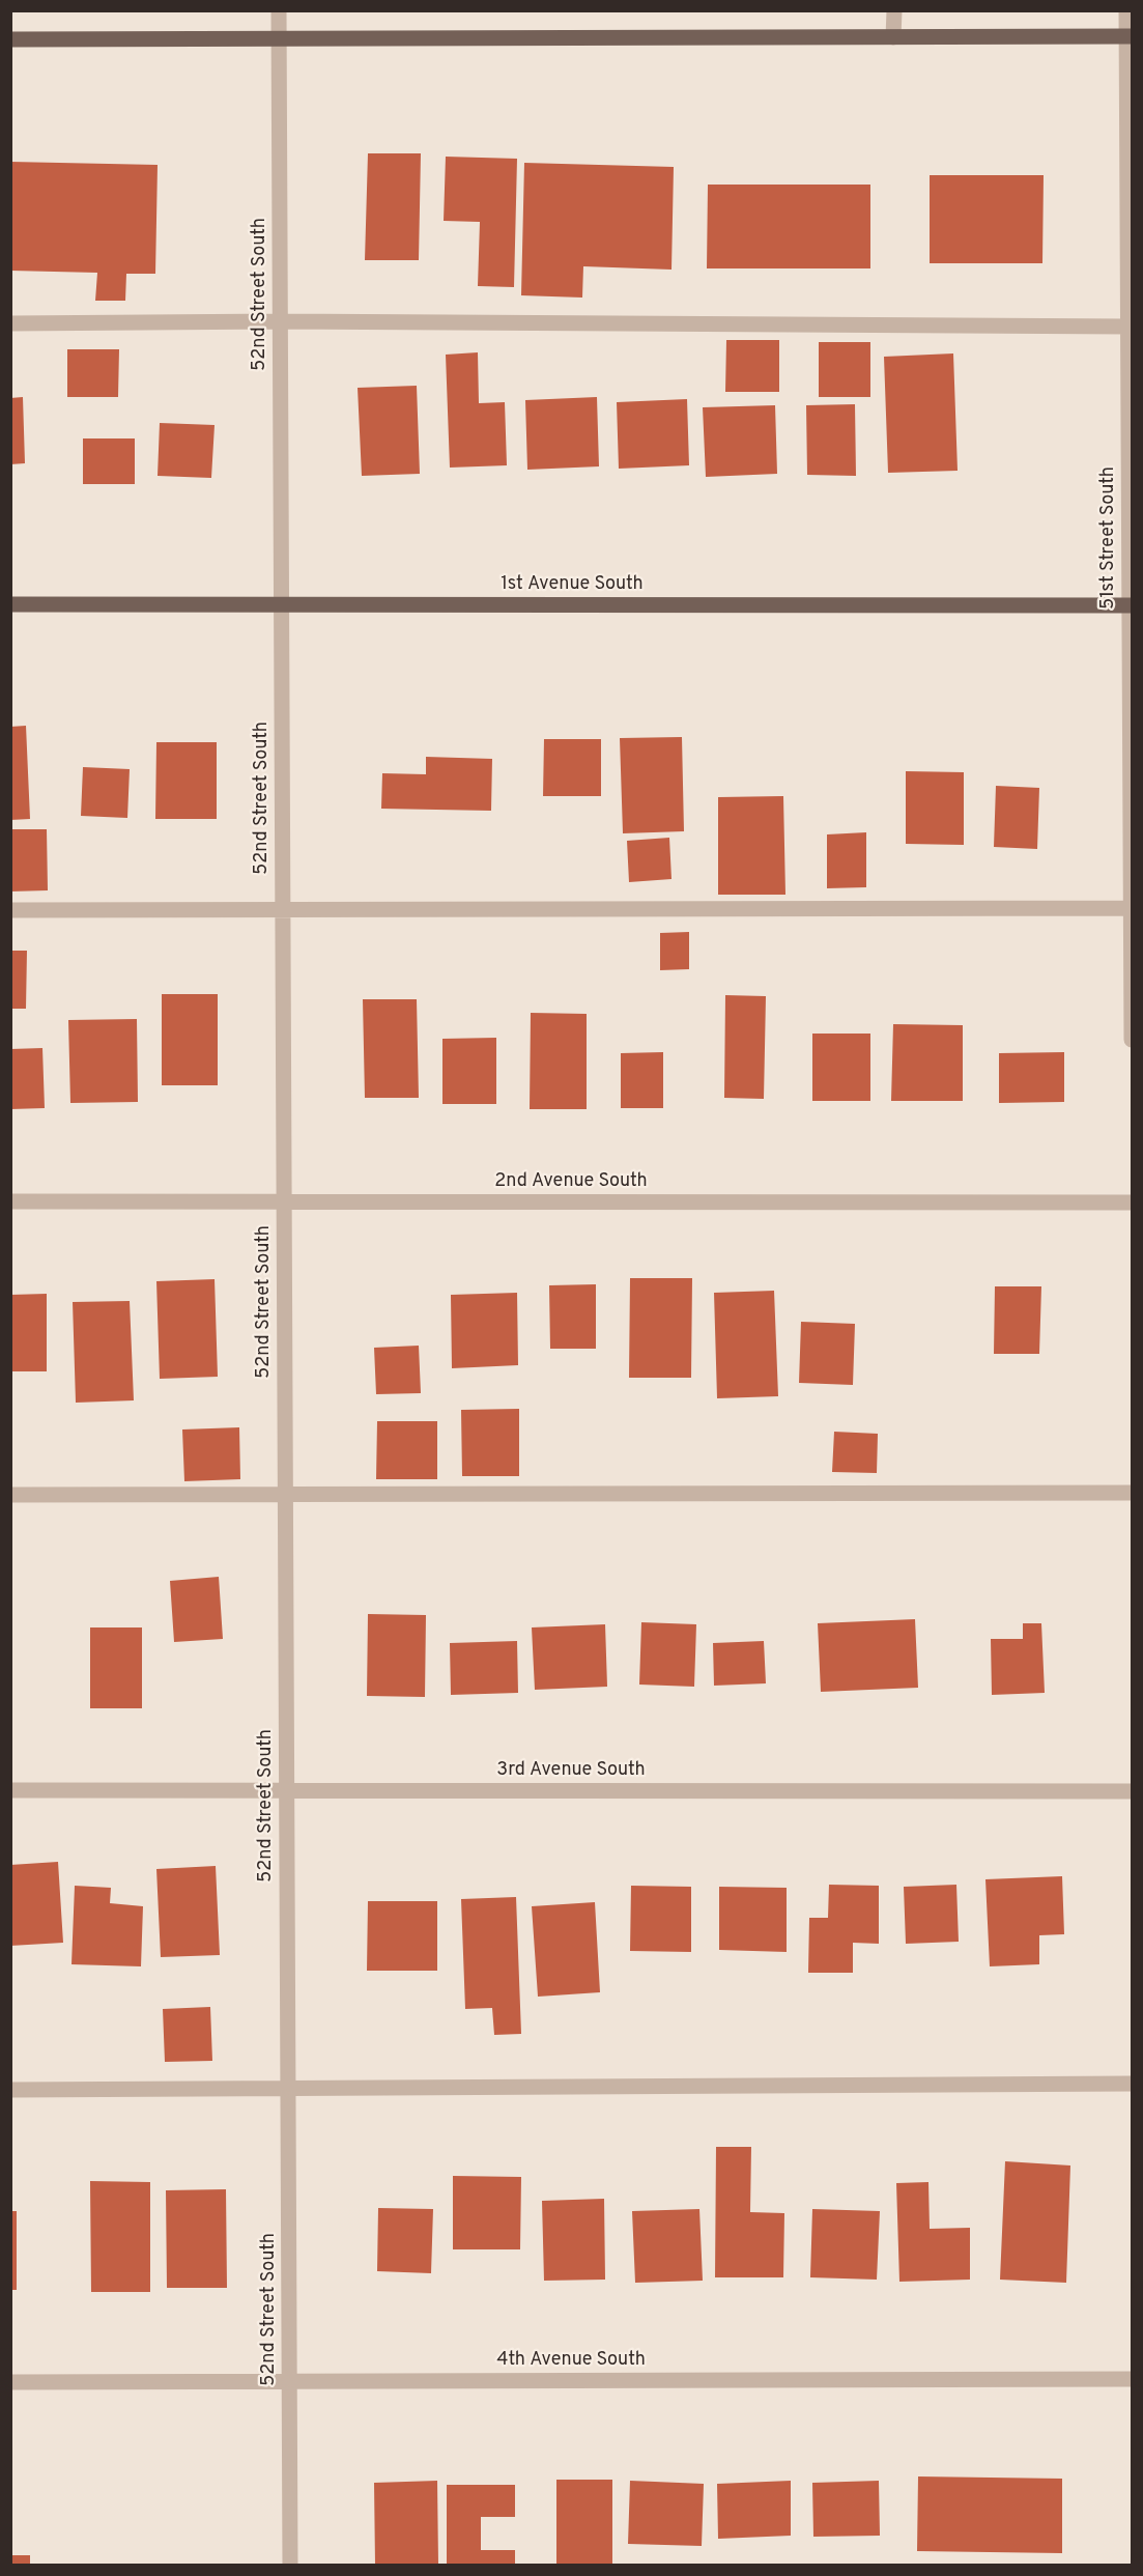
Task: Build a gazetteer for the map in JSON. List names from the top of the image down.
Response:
{
  "streets": {
    "main road": ["1st Avenue South"],
    "street": [
      "52nd Street South",
      "51st Street South",
      "2nd Avenue South",
      "3rd Avenue South",
      "4th Avenue South"
    ]
  },
  "crossings": [
    ["52nd Street South", "1st Avenue South"],
    ["52nd Street South", "2nd Avenue South"],
    ["52nd Street South", "3rd Avenue South"],
    ["52nd Street South", "4th Avenue South"],
    ["51st Street South", "1st Avenue South"]
  ]
}
